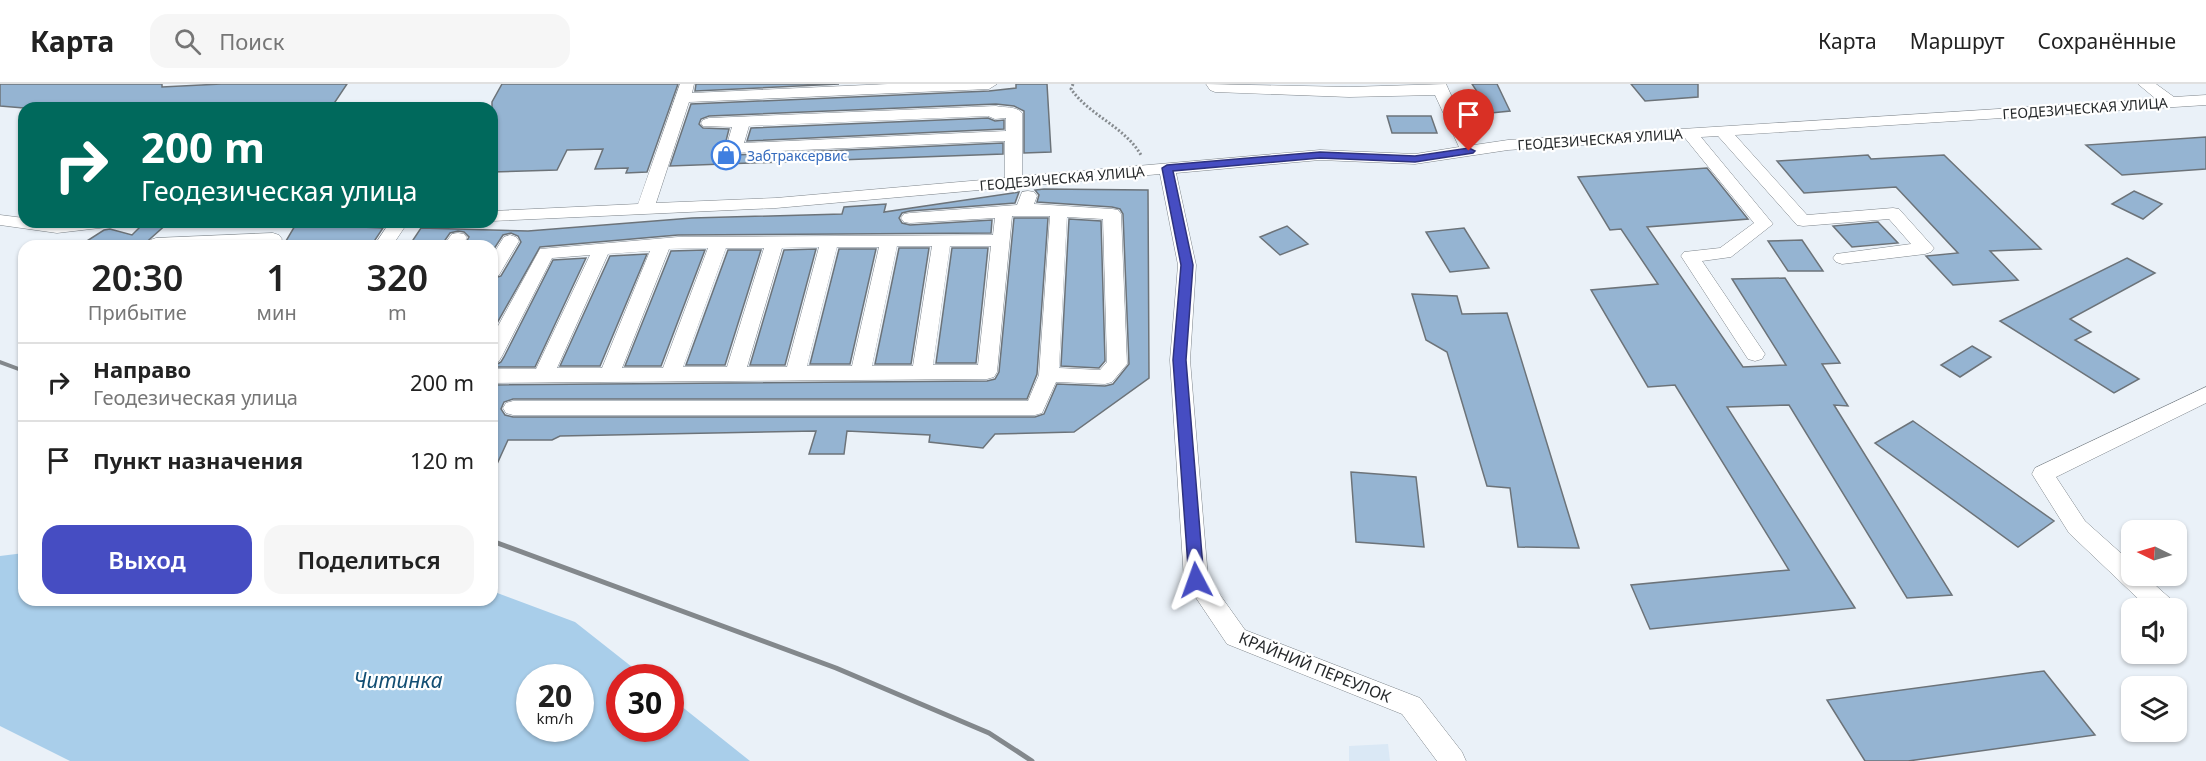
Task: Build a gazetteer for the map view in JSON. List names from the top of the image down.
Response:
{
  "streets": {
    "street": ["ГЕОДЕЗИЧЕСКАЯ УЛИЦА", "КРАЙНИЙ ПЕРЕУЛОК"]
  },
  "crossings": [
    ["ГЕОДЕЗИЧЕСКАЯ УЛИЦА", "КРАЙНИЙ ПЕРЕУЛОК"]
  ],
  "water": ["Читинка"],
  "places": {
    "shop": ["Забтраксервис"]
  },
  "north": "left",
  "page": {
    "header": "Карта",
    "search": "Поиск",
    "nav": ["Карта", "Маршрут", "Сохранённые"],
    "turn": ["200 m", "Геодезическая улица"],
    "eta": [
      "20:30",
      "Прибытие",
      "1",
      "мин",
      "320",
      "m"
    ],
    "list": [
      {
        "name": "Направо",
        "note": "Геодезическая улица",
        "value": "200 m"
      },
      {
        "name": "Пункт назначения",
        "value": "120 m"
      }
    ],
    "buttons": ["Выход", "Поделиться"],
    "speed": "20 km/h",
    "limit": "30"
  }
}
